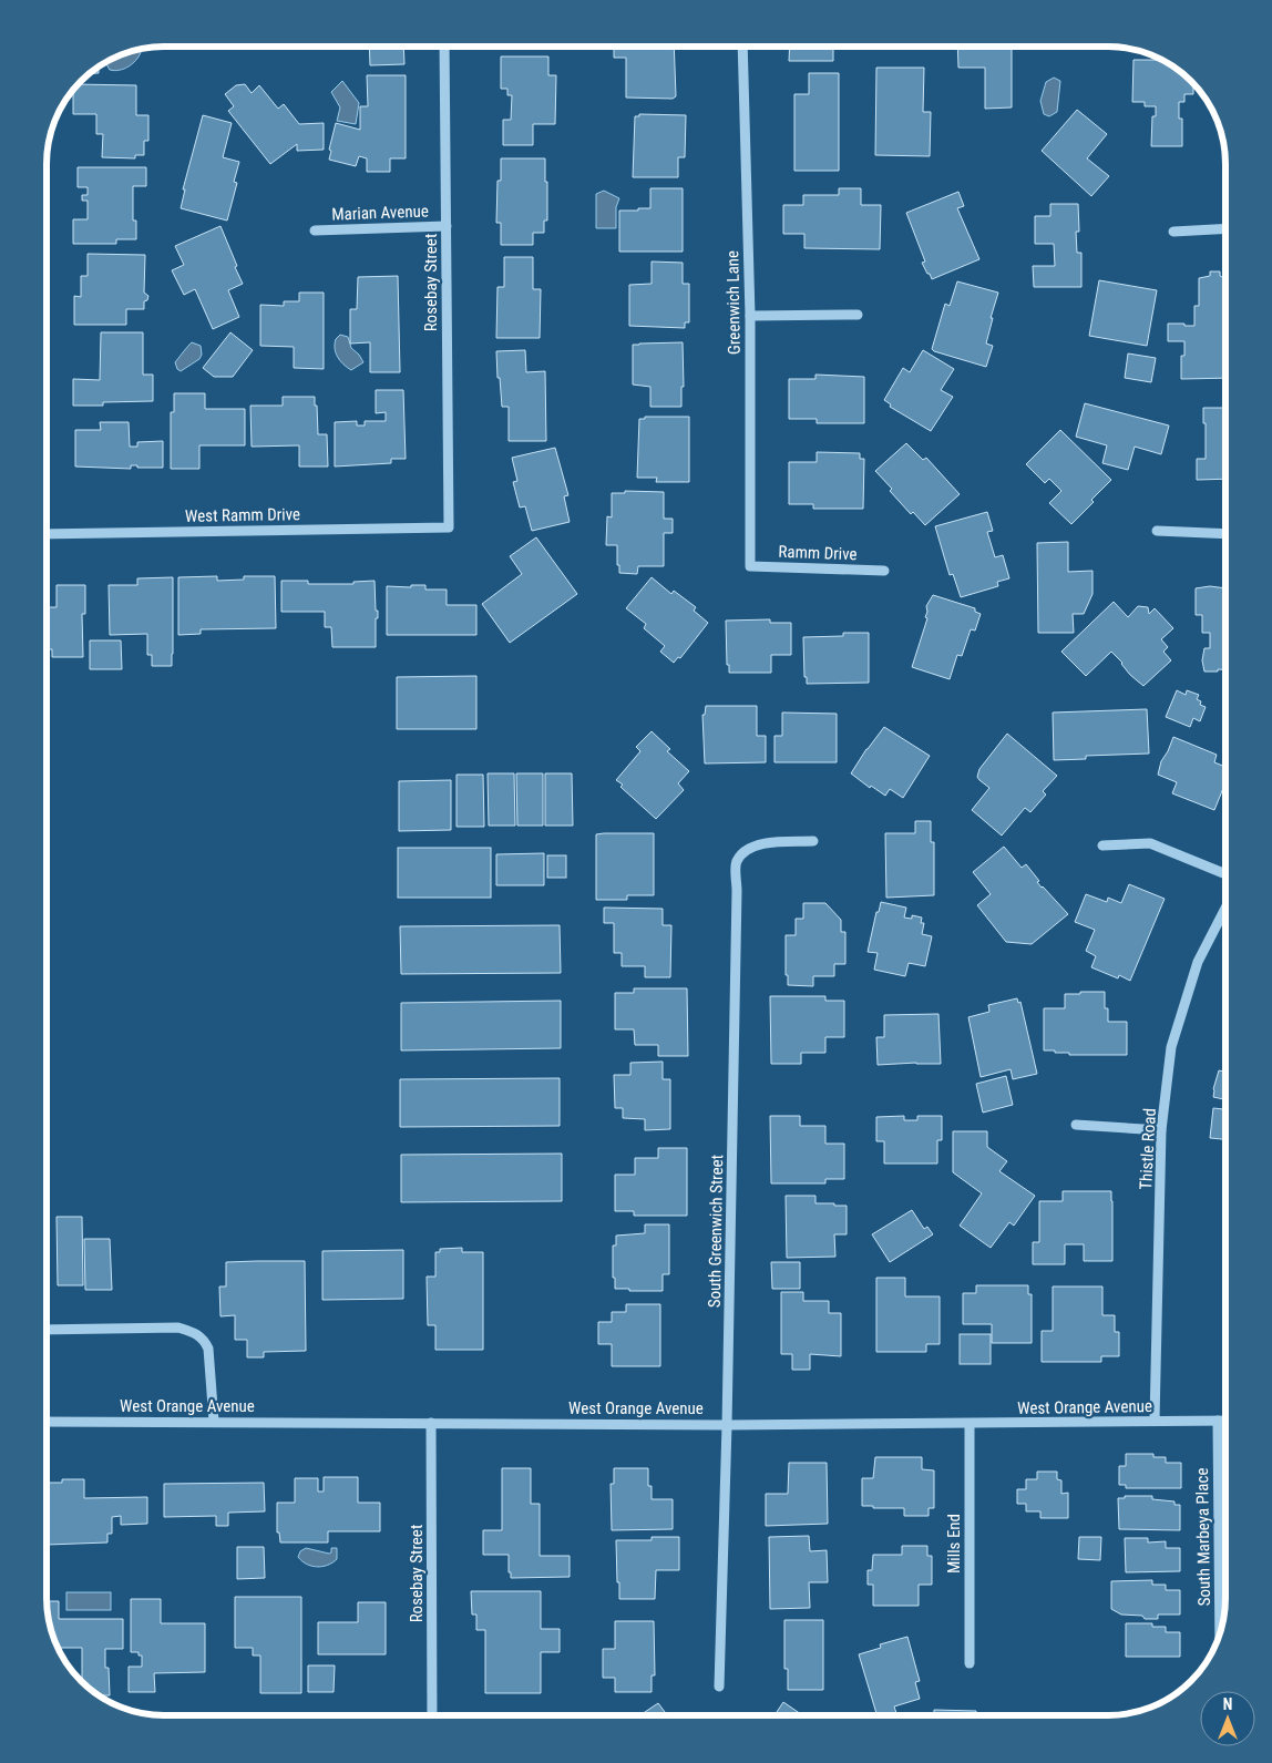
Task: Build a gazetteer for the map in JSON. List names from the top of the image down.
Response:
{
  "streets": {
    "street": [
      "Marian Avenue",
      "Rosebay Street",
      "Greenwich Lane",
      "West Ramm Drive",
      "Ramm Drive",
      "Thistle Road",
      "South Greenwich Street",
      "West Orange Avenue",
      "South Marbeya Place",
      "Mills End"
    ]
  },
  "crossings": [
    ["Marian Avenue", "Rosebay Street"],
    ["Rosebay Street", "West Ramm Drive"],
    ["Rosebay Street", "West Orange Avenue"],
    ["Greenwich Lane", "Ramm Drive"],
    ["Thistle Road", "West Orange Avenue"],
    ["South Greenwich Street", "West Orange Avenue"],
    ["West Orange Avenue", "South Marbeya Place"],
    ["West Orange Avenue", "Mills End"]
  ],
  "north": "top"
}
